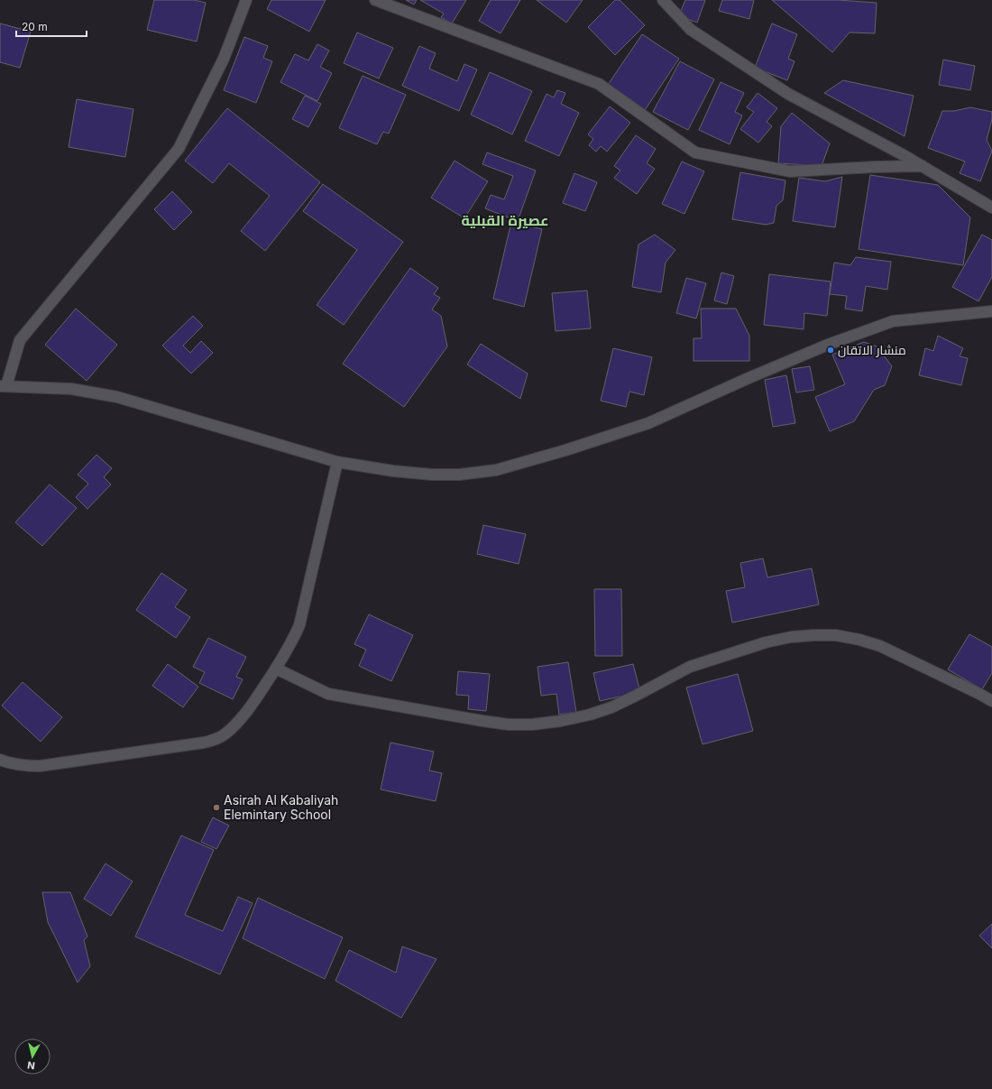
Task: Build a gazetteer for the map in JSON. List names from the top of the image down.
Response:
{
  "districts": ["عصيرة القبلية"],
  "places": ["منشار الاتقان", "Asirah Al Kabaliyah Elemintary School"],
  "scale_bar": "20 m",
  "north": "bottom"
}
